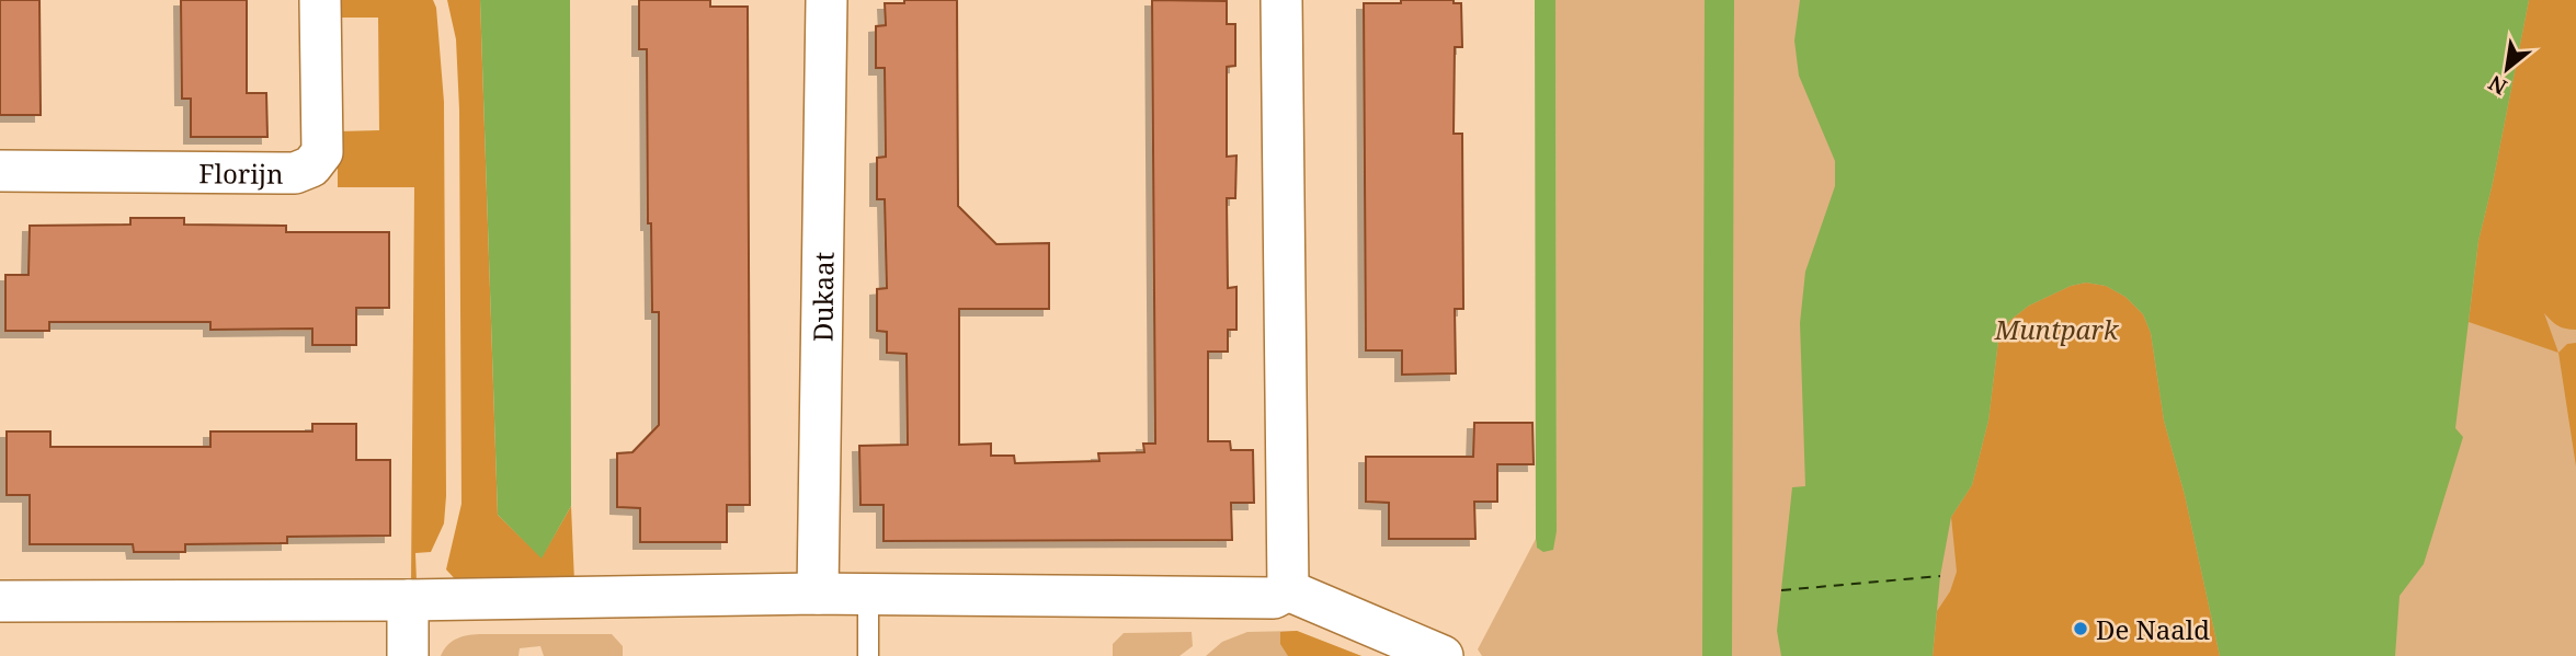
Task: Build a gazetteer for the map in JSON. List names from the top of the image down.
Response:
{
  "streets": {
    "street": ["Florijn", "Dukaat"]
  },
  "parks": ["Muntpark"],
  "places": ["De Naald"],
  "north": "bottom left"
}
